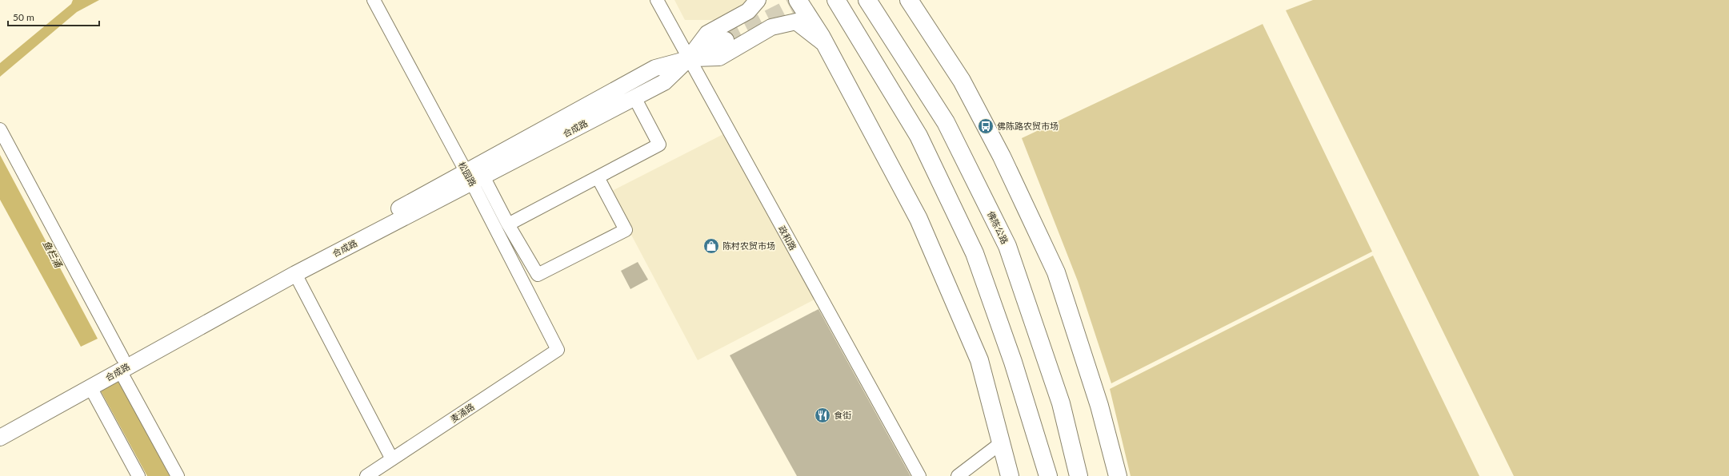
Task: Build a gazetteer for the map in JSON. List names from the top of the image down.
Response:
{
  "streets": {
    "highway": ["佛陈公路"],
    "main road": ["合成路"],
    "street": ["松园路", "政和路", "麦涌路"]
  },
  "crossings": [
    ["合成路", "松园路"],
    ["合成路", "政和路"],
    ["松园路", "麦涌路"]
  ],
  "water": ["鱼栏涌"],
  "places": {
    "bus stop": ["佛陈路农贸市场"],
    "shop": ["陈村农贸市场"],
    "restaurant": ["食街"]
  },
  "scale_bar": "50 m"
}
